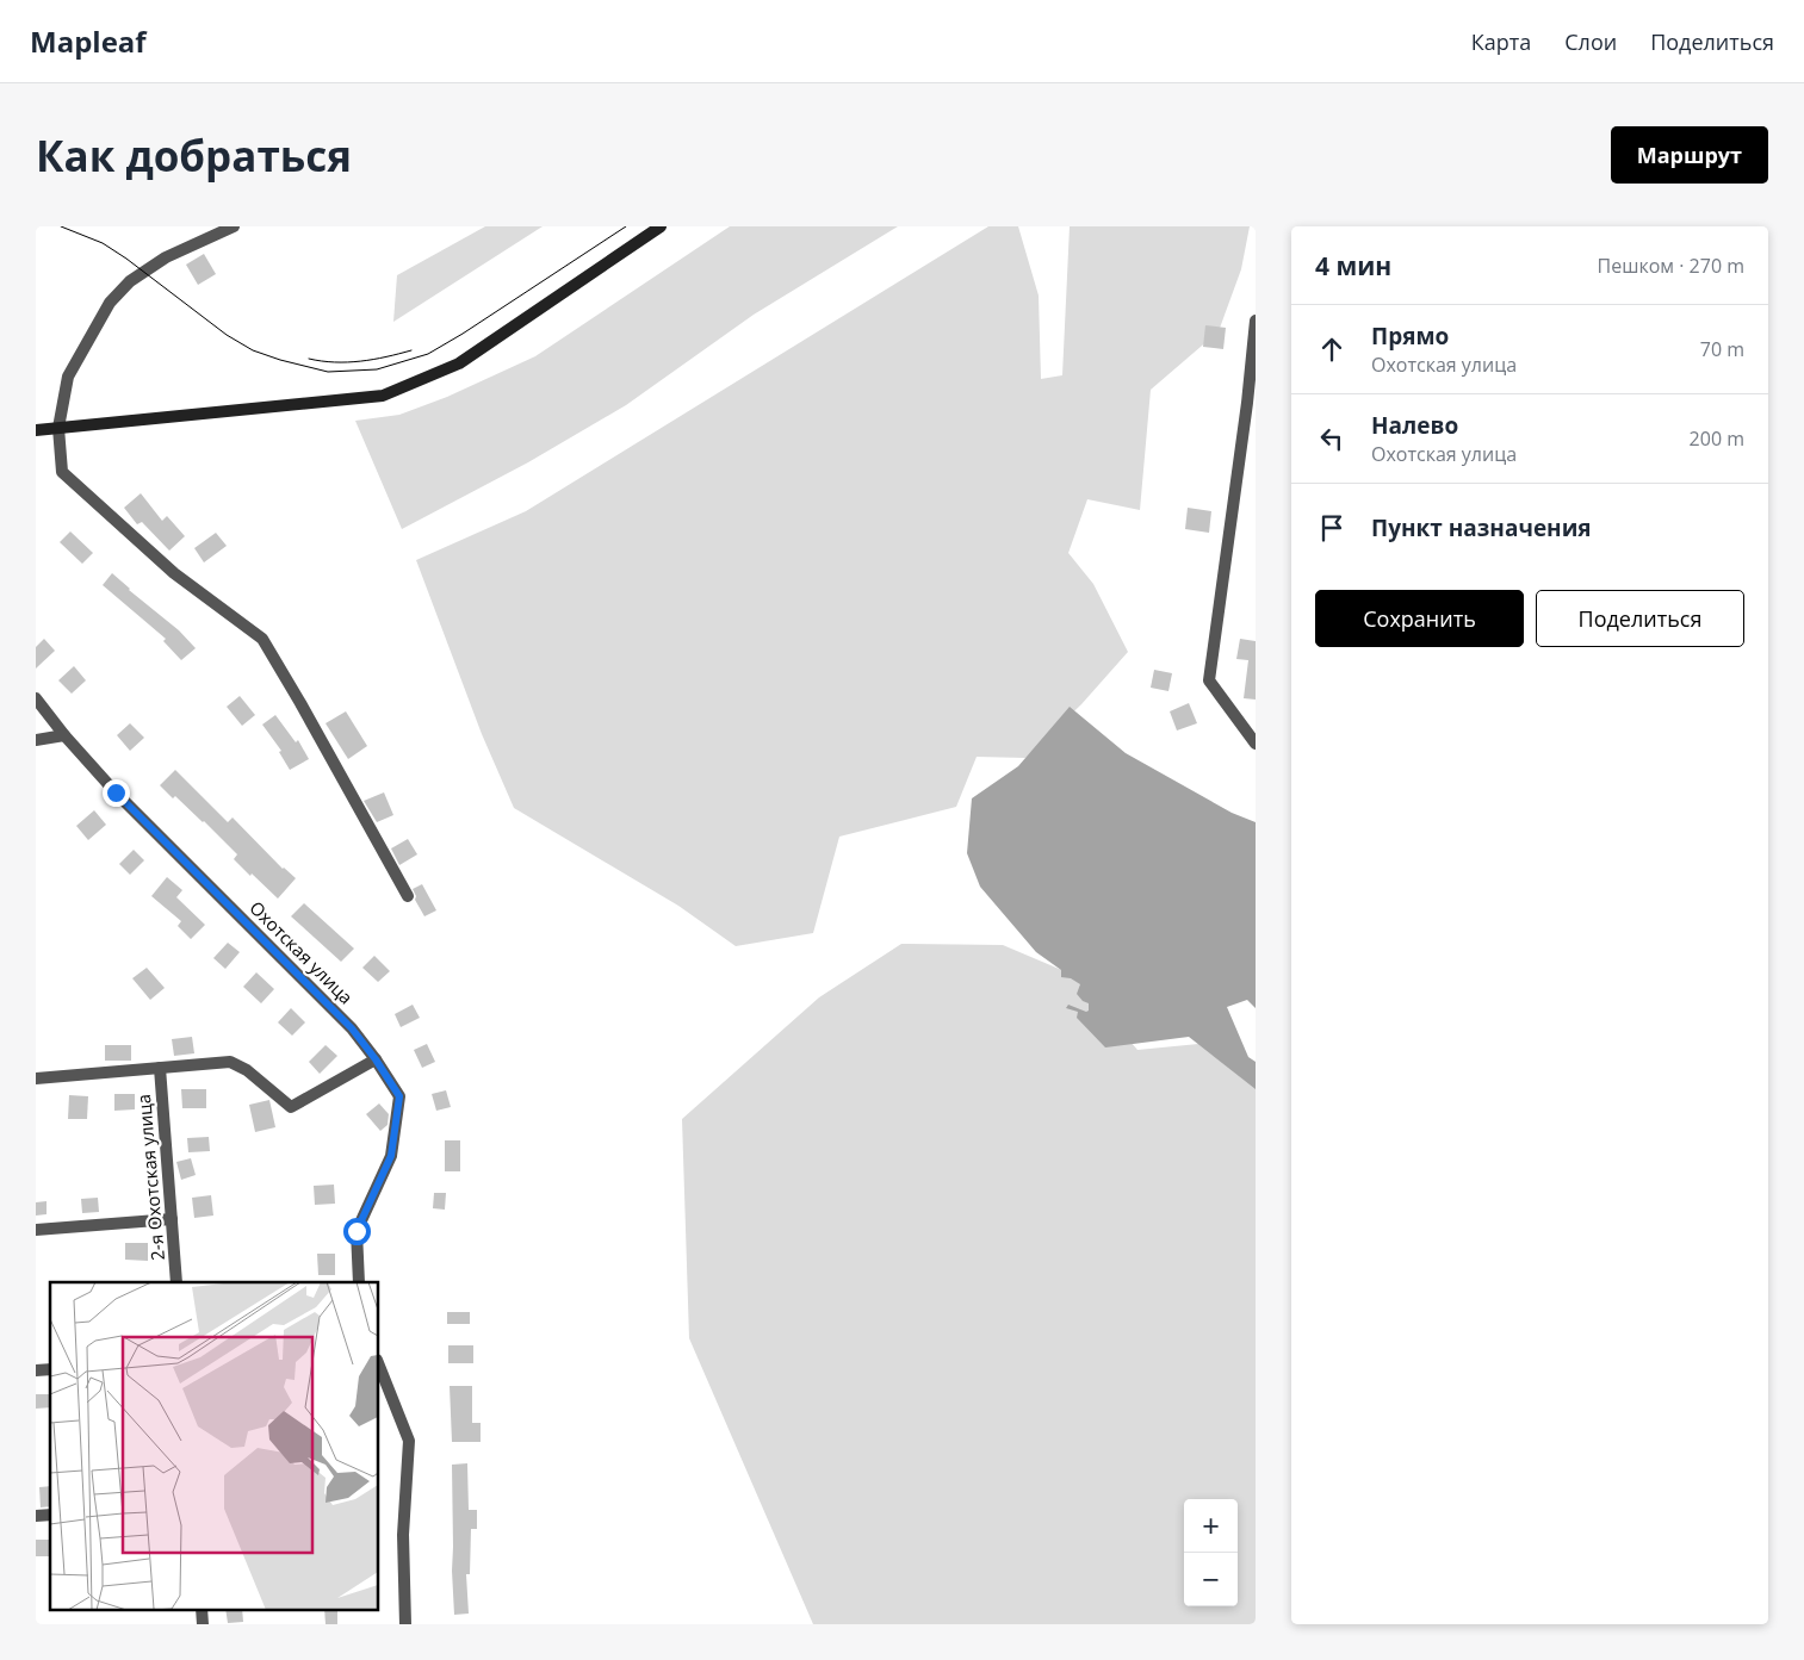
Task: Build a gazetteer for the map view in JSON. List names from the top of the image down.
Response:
{
  "streets": {
    "street": ["Охотская улица", "2-я Охотская улица"]
  },
  "page": {
    "header": "Mapleaf",
    "nav": ["Карта", "Слои", "Поделиться"],
    "buttons": [
      "Маршрут",
      ["Сохранить", "Поделиться"]
    ],
    "title": "Как добраться",
    "heading": ["4 мин", "Пешком · 270 m"],
    "list": [
      ["Прямо", "Охотская улица", "70 m"],
      ["Налево", "Охотская улица", "200 m"],
      "Пункт назначения"
    ],
    "map_buttons": ["+", "−"]
  }
}
